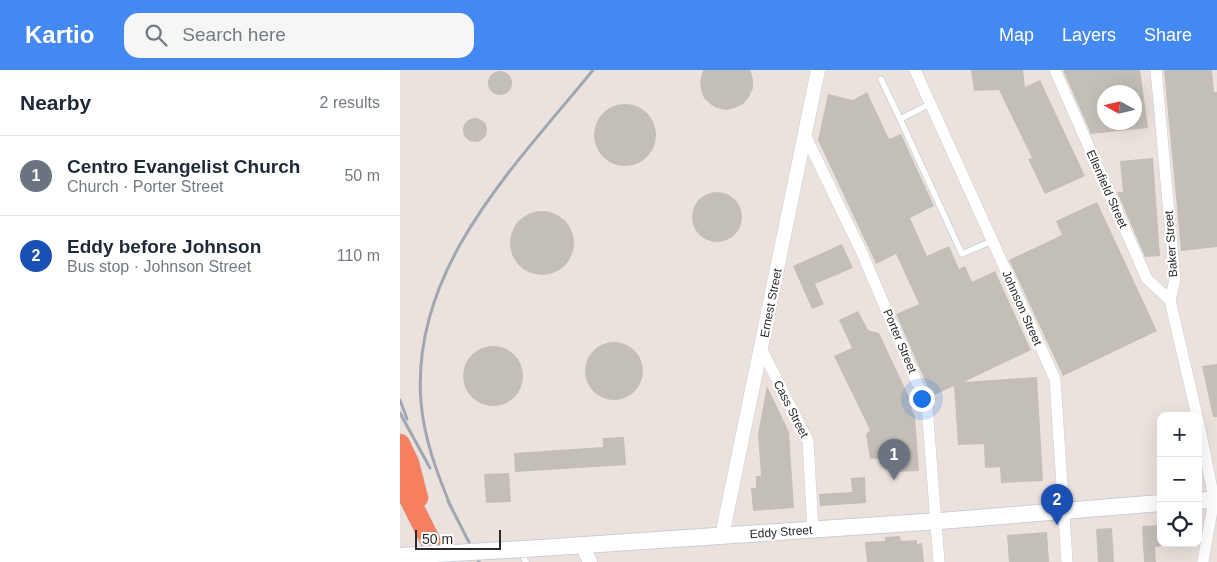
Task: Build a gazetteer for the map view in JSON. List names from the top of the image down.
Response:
{
  "streets": {
    "main road": ["Eddy Street"],
    "street": [
      "Ellenfield Street",
      "Baker Street",
      "Ernest Street",
      "Johnson Street",
      "Porter Street",
      "Cass Street"
    ]
  },
  "crossings": [
    ["Ellenfield Street", "Baker Street"],
    ["Ernest Street", "Porter Street"],
    ["Ernest Street", "Cass Street"],
    ["Ernest Street", "Eddy Street"],
    ["Johnson Street", "Eddy Street"],
    ["Porter Street", "Eddy Street"],
    ["Cass Street", "Eddy Street"]
  ],
  "scale_bar": "50 m",
  "north": "left",
  "page": {
    "header": "Kartio",
    "search": "Search here",
    "nav": ["Map", "Layers", "Share"],
    "heading": ["Nearby", "2 results"],
    "list": [
      {
        "mark": "1",
        "name": "Centro Evangelist Church",
        "note": "Church · Porter Street",
        "value": "50 m"
      },
      {
        "mark": "2",
        "name": "Eddy before Johnson",
        "note": "Bus stop · Johnson Street",
        "value": "110 m"
      }
    ],
    "map_buttons": ["+", "−"],
    "pins": ["1", "2"],
    "scale": "50 m"
  }
}
